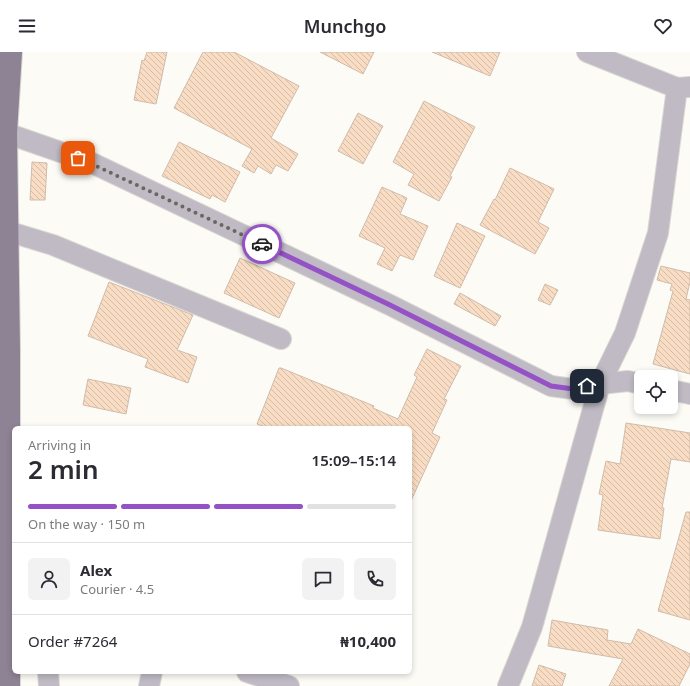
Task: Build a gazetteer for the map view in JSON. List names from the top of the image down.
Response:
{
  "page": {
    "header": "Munchgo",
    "heading": ["2 min", "Arriving in", "15:09–15:14"],
    "panel": [
      "Alex",
      "Courier · 4.5",
      "Order #7264",
      "₦10,400"
    ],
    "bar": "On the way · 150 m"
  }
}
